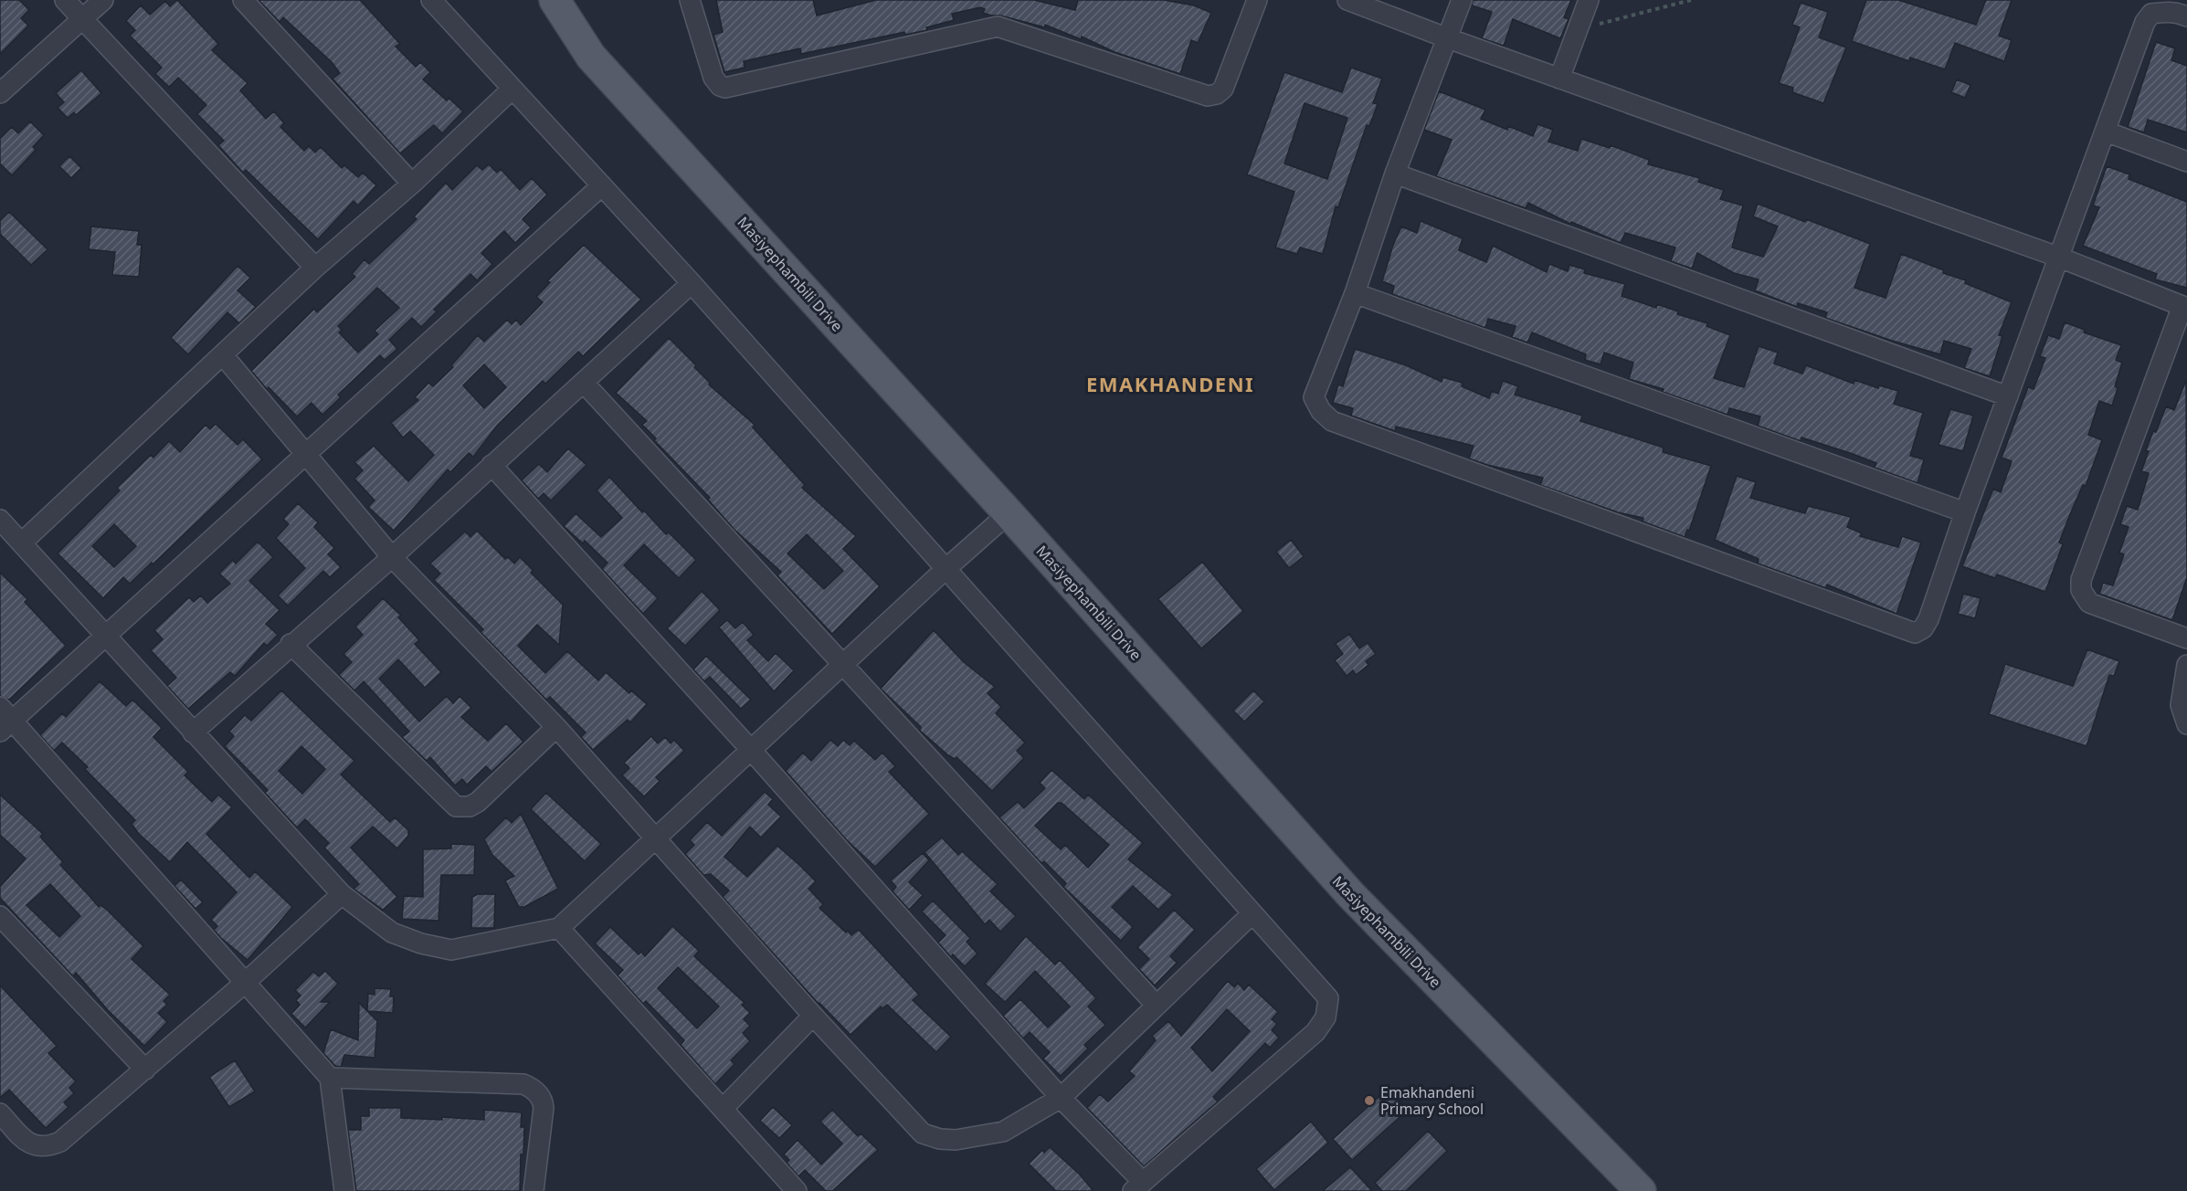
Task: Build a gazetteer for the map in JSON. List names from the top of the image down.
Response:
{
  "streets": {
    "main road": ["Masiyephambili Drive"]
  },
  "districts": ["EMAKHANDENI"],
  "places": ["Emakhandeni Primary School"]
}
